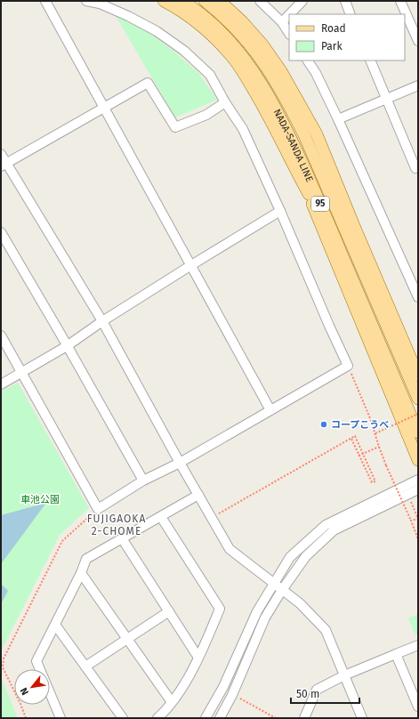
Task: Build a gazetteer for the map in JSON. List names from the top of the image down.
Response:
{
  "streets": {
    "main road": ["NADA-SANDA LINE", "95"]
  },
  "crossings": [
    ["NADA-SANDA LINE", "95"]
  ],
  "districts": ["FUJIGAOKA 2-CHOME"],
  "parks": ["車池公園"],
  "places": ["コープこうべ"],
  "legend": ["Road", "Park"],
  "scale_bar": "50 m",
  "north": "bottom left"
}
